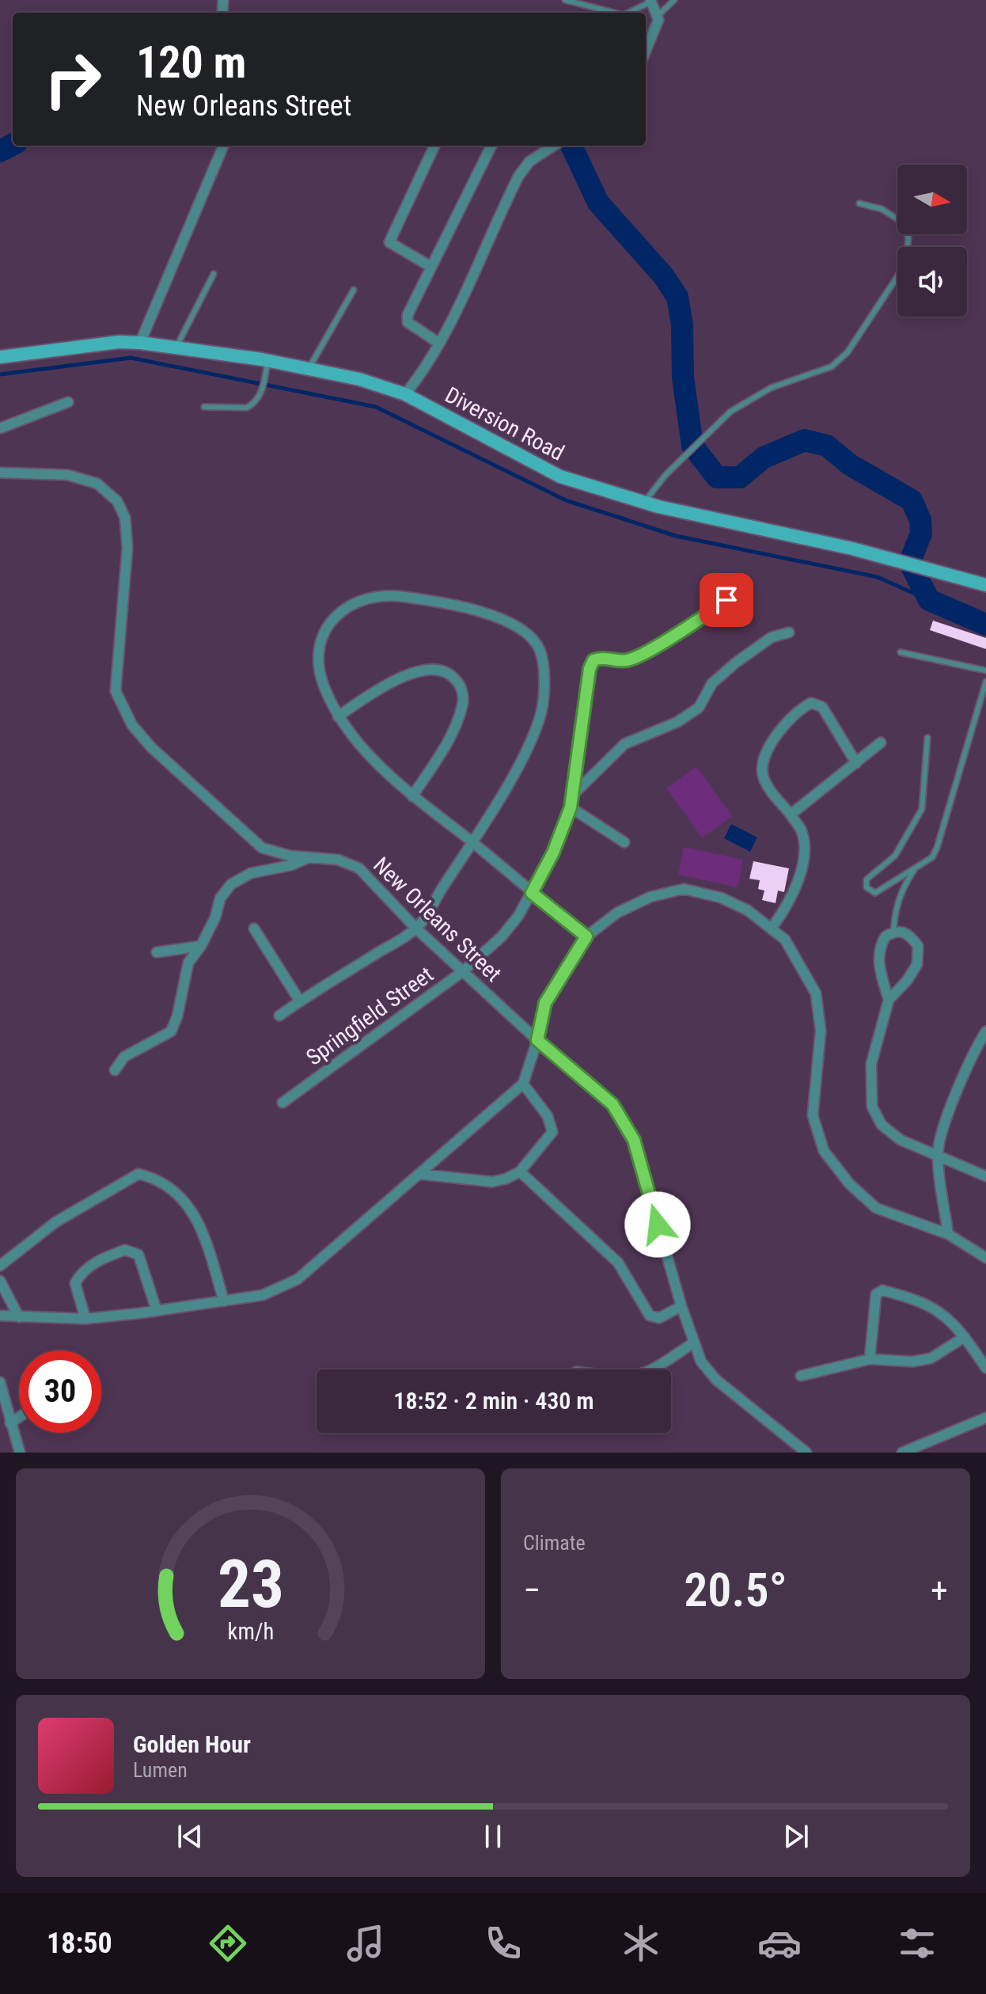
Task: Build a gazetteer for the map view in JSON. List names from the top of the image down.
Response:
{
  "streets": {
    "street": ["Diversion Road", "New Orleans Street", "Springfield Street"]
  },
  "crossings": [
    ["New Orleans Street", "Springfield Street"]
  ],
  "north": "right",
  "page": {
    "turn": ["120 m", "New Orleans Street"],
    "limit": "30",
    "trip": "18:52 · 2 min · 430 m",
    "tile": "Climate",
    "heat": ["−", "20.5°", "+"],
    "song": ["Golden Hour", "Lumen"],
    "tabs": "18:50",
    "gauge": ["23", "km/h"]
  }
}
